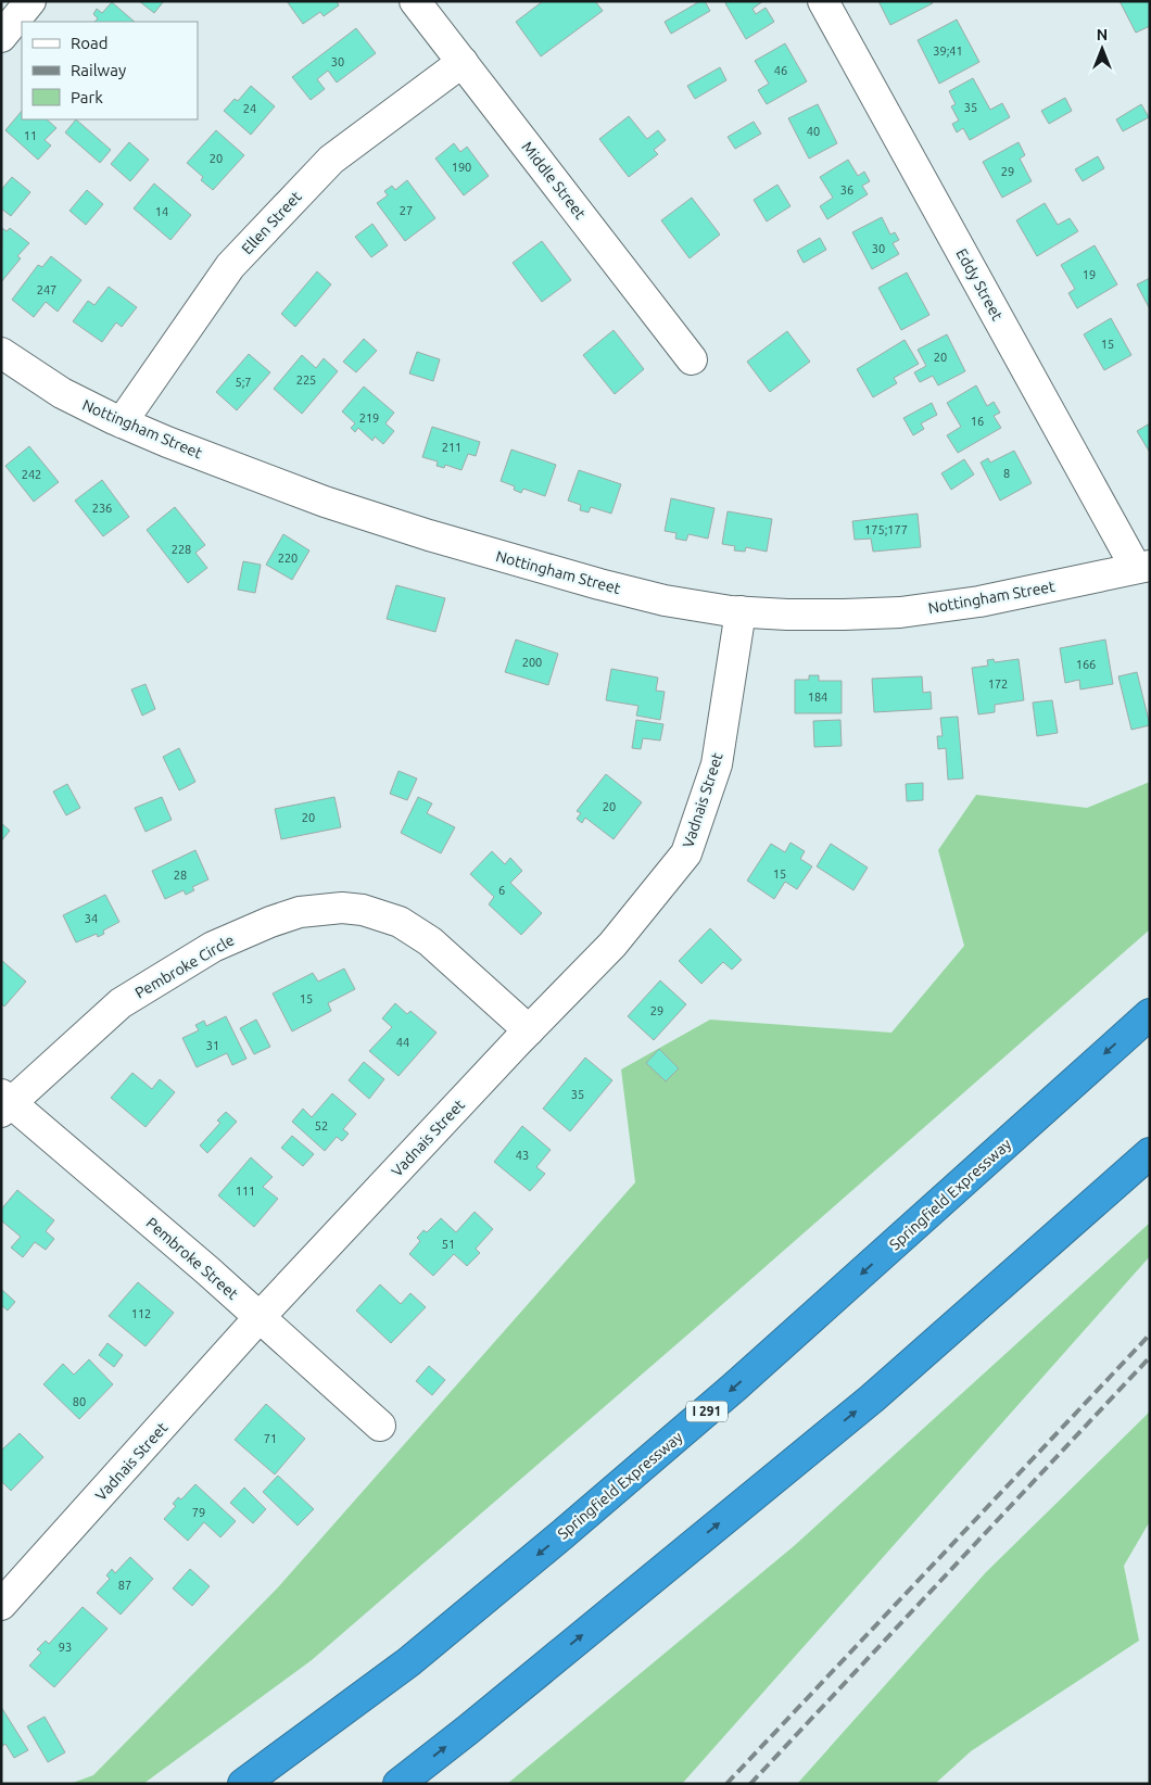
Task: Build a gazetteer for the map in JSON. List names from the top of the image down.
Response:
{
  "streets": {
    "highway": ["Springfield Expressway", "I 291"],
    "street": [
      "Middle Street",
      "Ellen Street",
      "Eddy Street",
      "Nottingham Street",
      "Vadnais Street",
      "Pembroke Circle",
      "Pembroke Street"
    ]
  },
  "crossings": [
    ["Middle Street", "Ellen Street"],
    ["Ellen Street", "Nottingham Street"],
    ["Eddy Street", "Nottingham Street"],
    ["Nottingham Street", "Vadnais Street"],
    ["Vadnais Street", "Pembroke Circle"],
    ["Vadnais Street", "Pembroke Street"],
    ["Pembroke Circle", "Pembroke Street"]
  ],
  "house_numbers": [
    "39;41",
    "30",
    "46",
    "35",
    "24",
    "40",
    "11",
    "20",
    "190",
    "29",
    "36",
    "27",
    "14",
    "30",
    "19",
    "247",
    "15",
    "20",
    "225",
    "5;7",
    "219",
    "16",
    "211",
    "8",
    "242",
    "236",
    "175;177",
    "228",
    "220",
    "200",
    "166",
    "172",
    "184",
    "20",
    "20",
    "15",
    "28",
    "6",
    "34",
    "15",
    "29",
    "44",
    "31",
    "35",
    "52",
    "43",
    "111",
    "51",
    "112",
    "80",
    "71",
    "79",
    "87",
    "93"
  ],
  "legend": ["Road", "Railway", "Park"],
  "north": "top"
}
